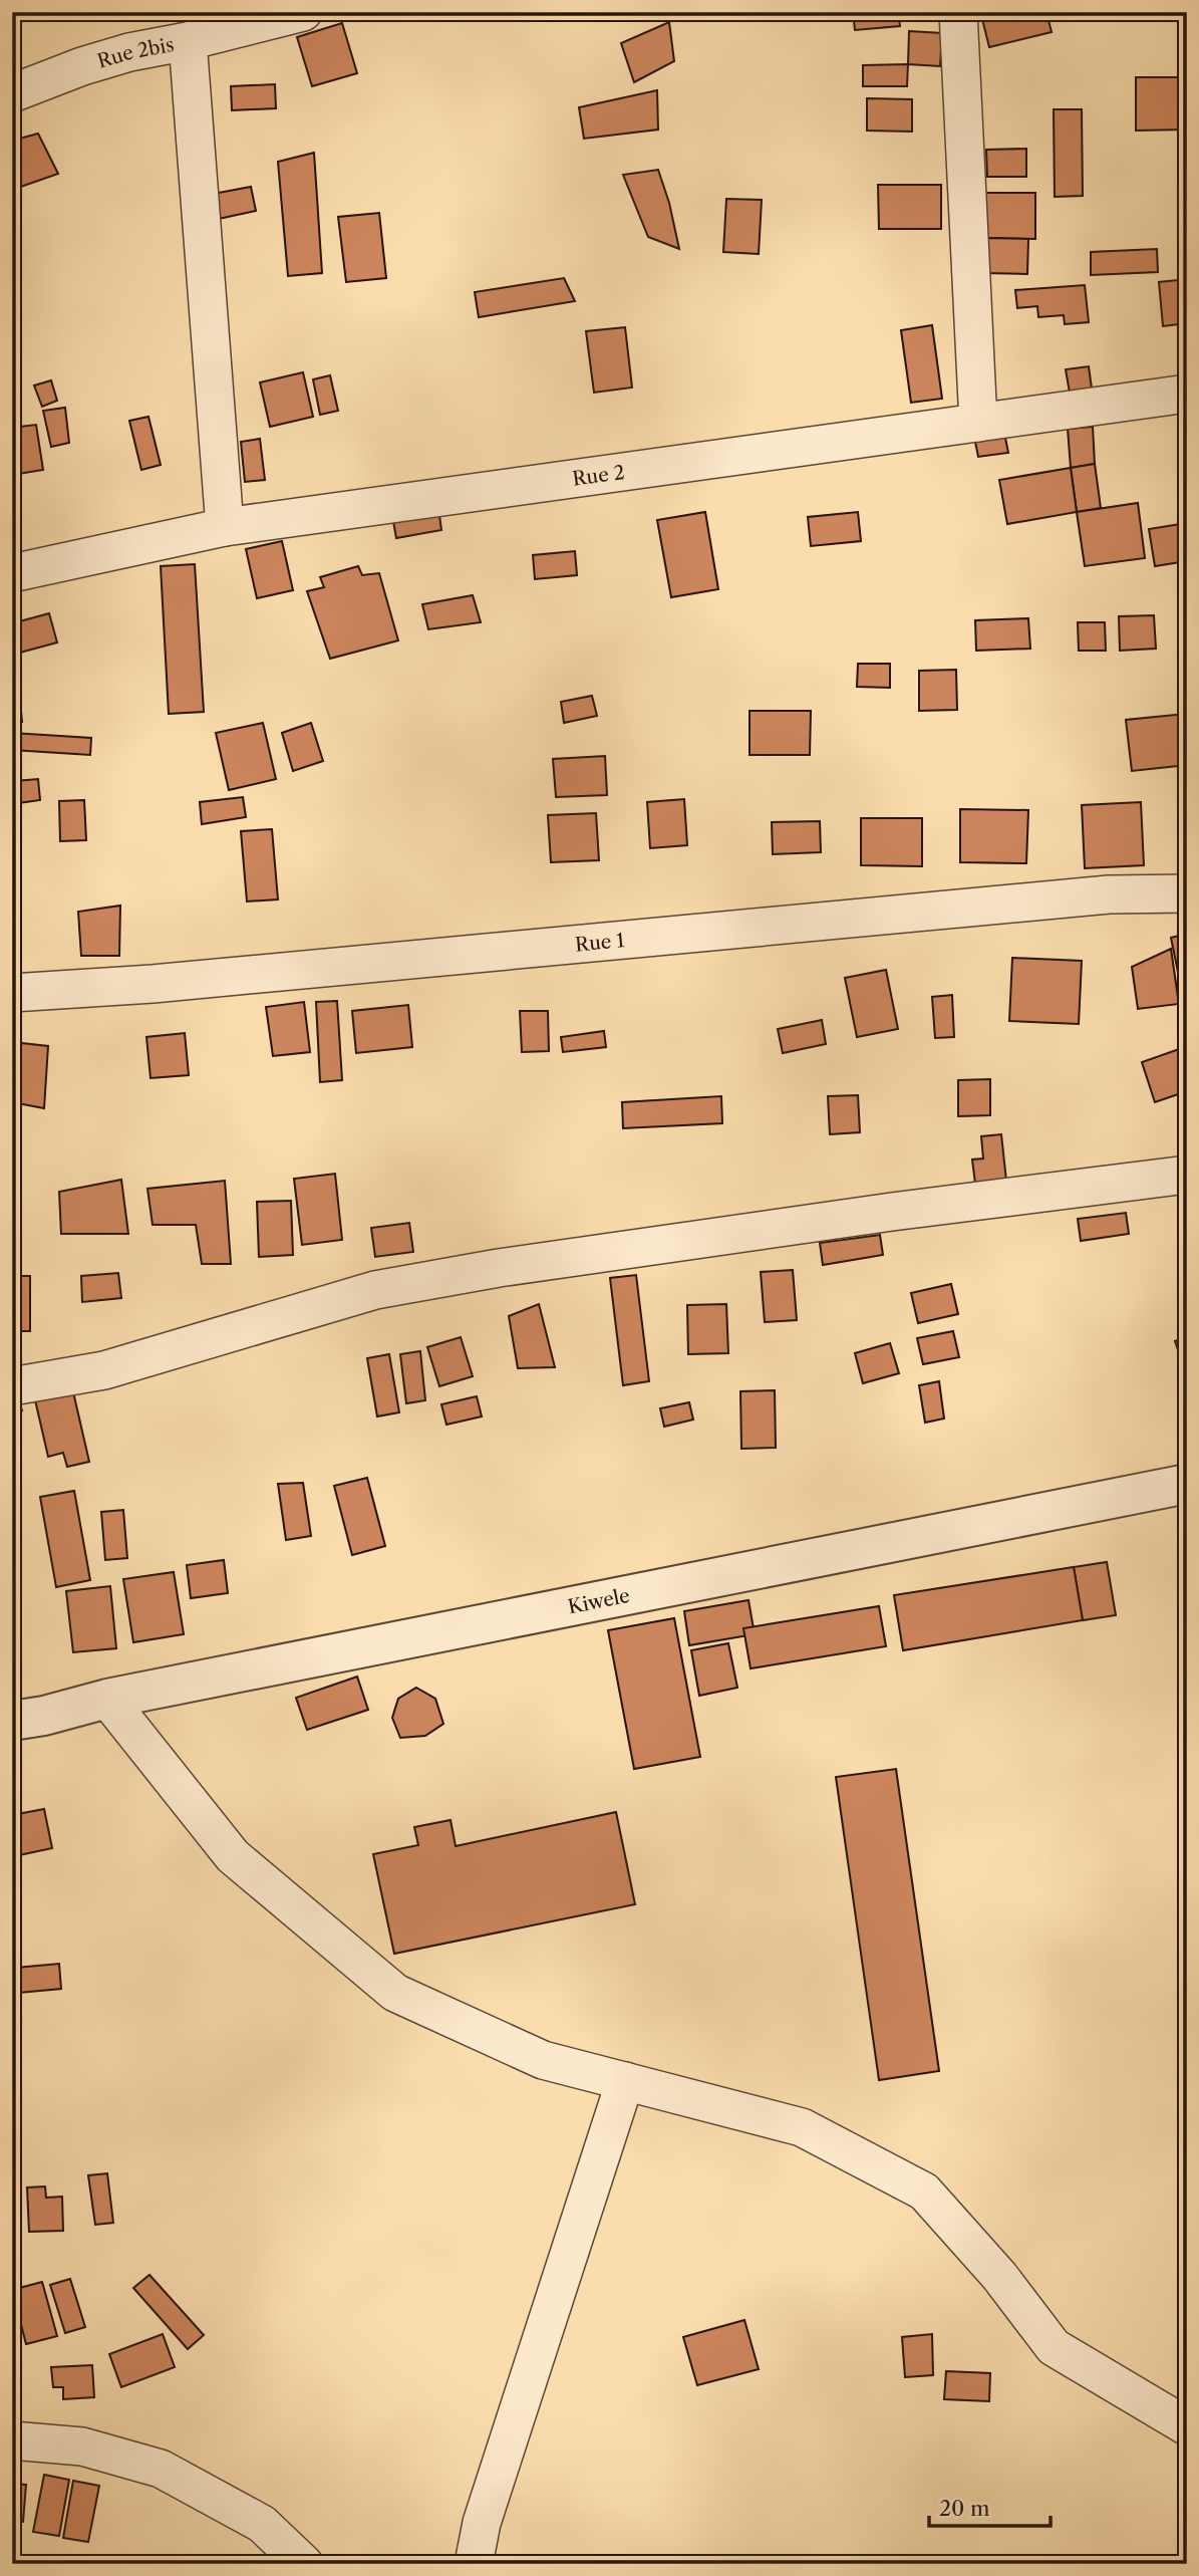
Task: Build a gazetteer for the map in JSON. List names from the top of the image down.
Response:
{
  "streets": {
    "street": [
      "Rue 2bis",
      "Rue 2",
      "Rue 1",
      "Kiwele"
    ]
  },
  "scale_bar": "20 m"
}
